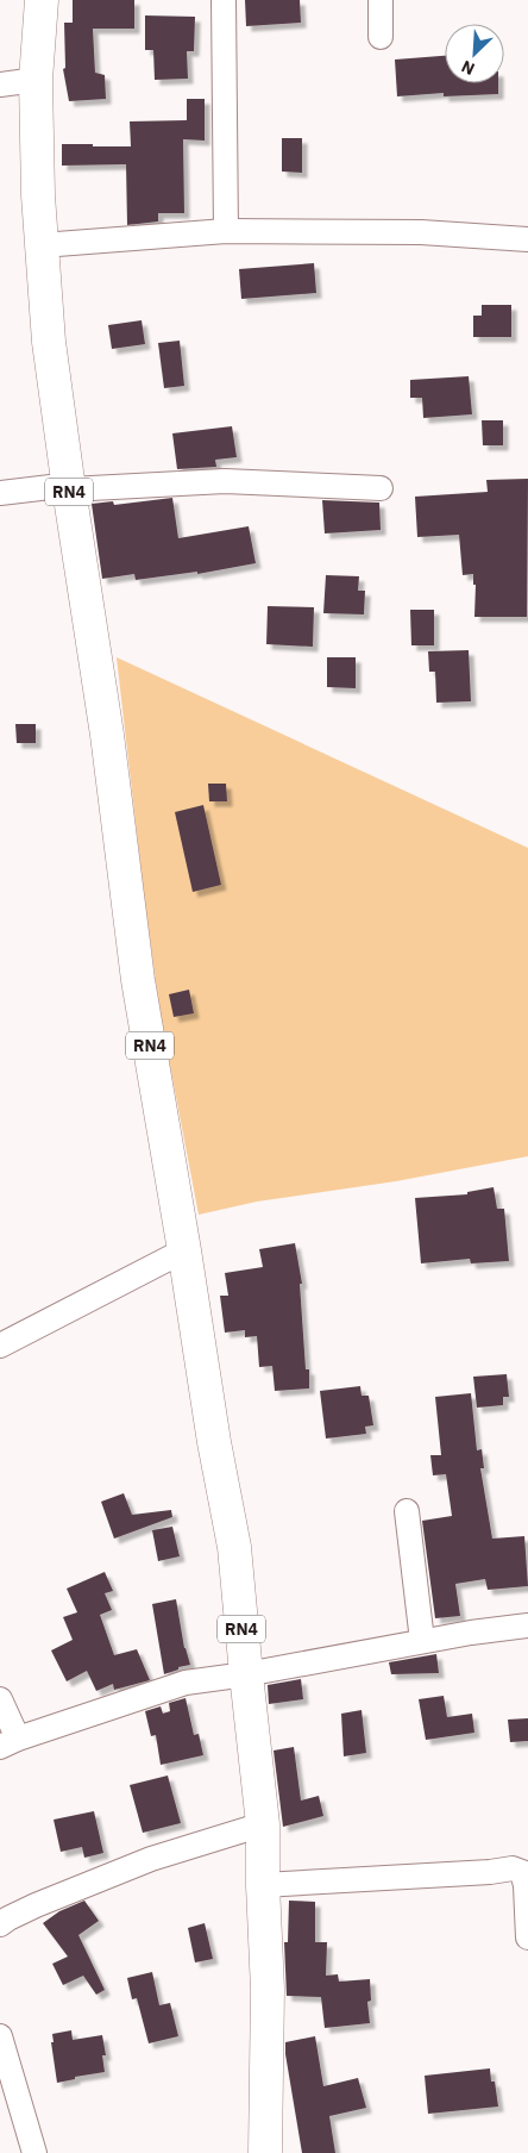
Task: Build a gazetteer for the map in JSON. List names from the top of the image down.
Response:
{
  "streets": {
    "highway": ["RN4"]
  },
  "north": "bottom left"
}
